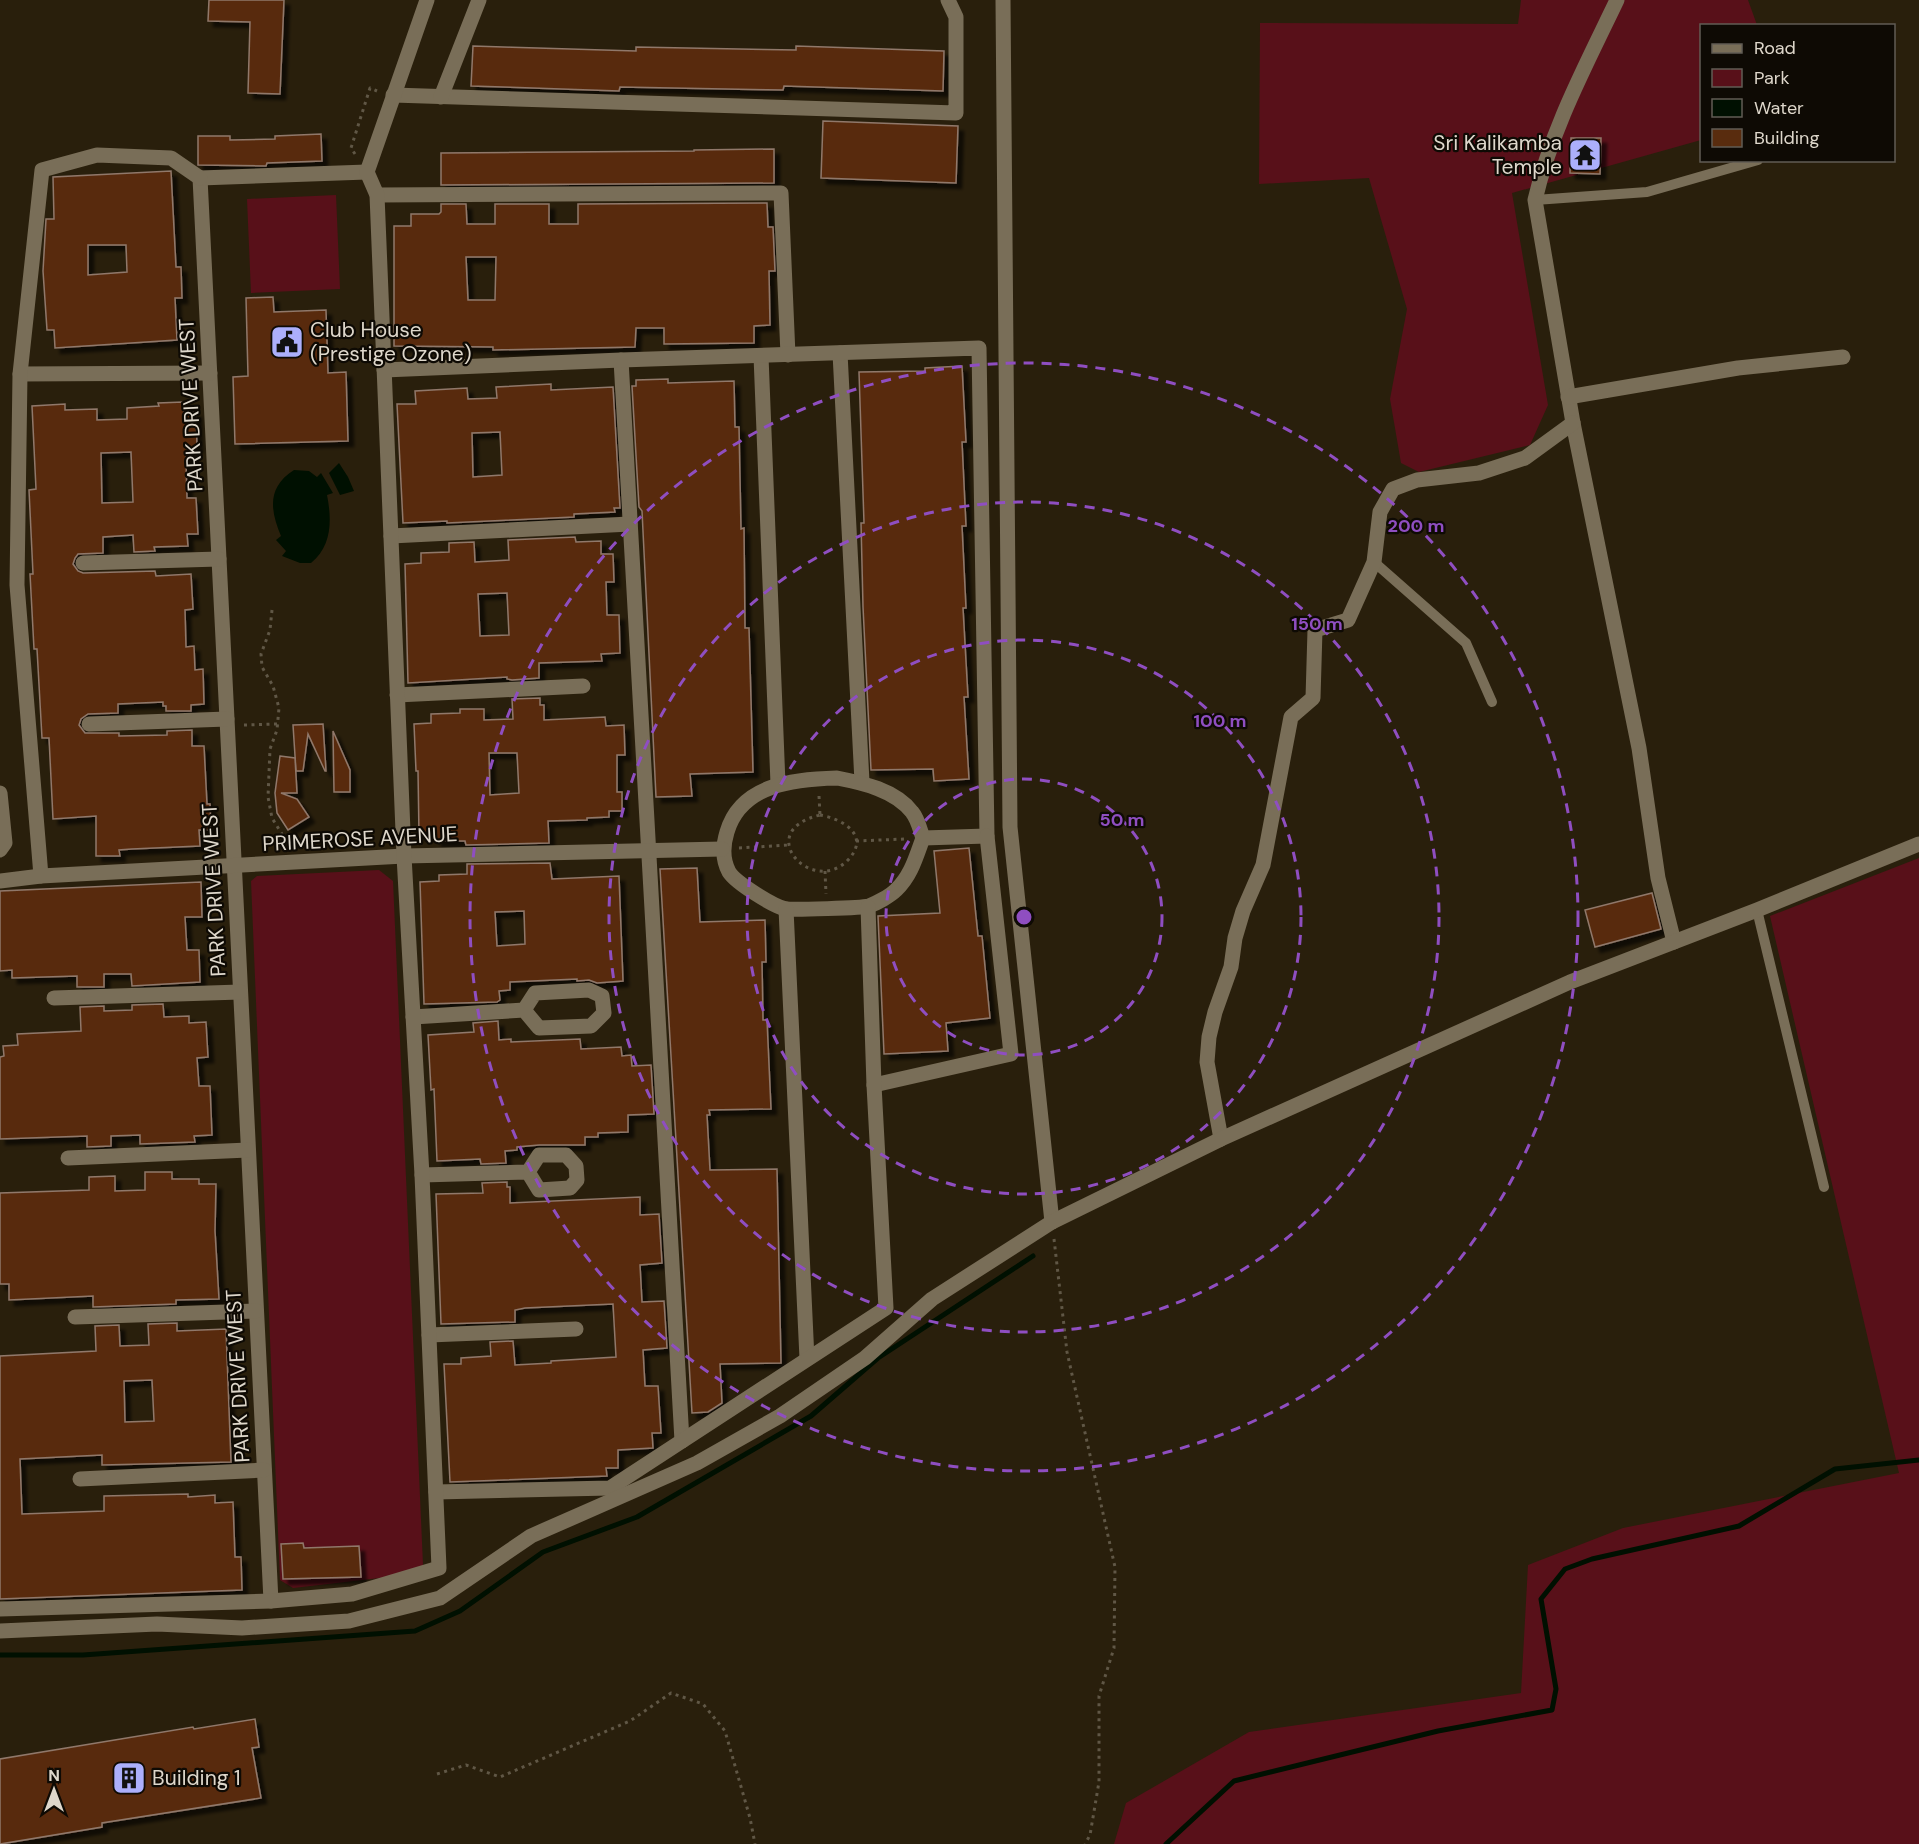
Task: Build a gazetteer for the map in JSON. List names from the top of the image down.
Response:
{
  "streets": {
    "street": ["PARK DRIVE WEST", "PRIMEROSE AVENUE"]
  },
  "crossings": [
    ["PARK DRIVE WEST", "PRIMEROSE AVENUE"]
  ],
  "places": {
    "temple": ["Sri Kalikamba Temple"],
    "public building": ["Club House (Prestige Ozone)"],
    "building": ["Building 1"]
  },
  "legend": [
    "Road",
    "Park",
    "Water",
    "Building"
  ],
  "north": "top",
  "rings": [
    "200 m",
    "150 m",
    "100 m",
    "50 m"
  ]
}
